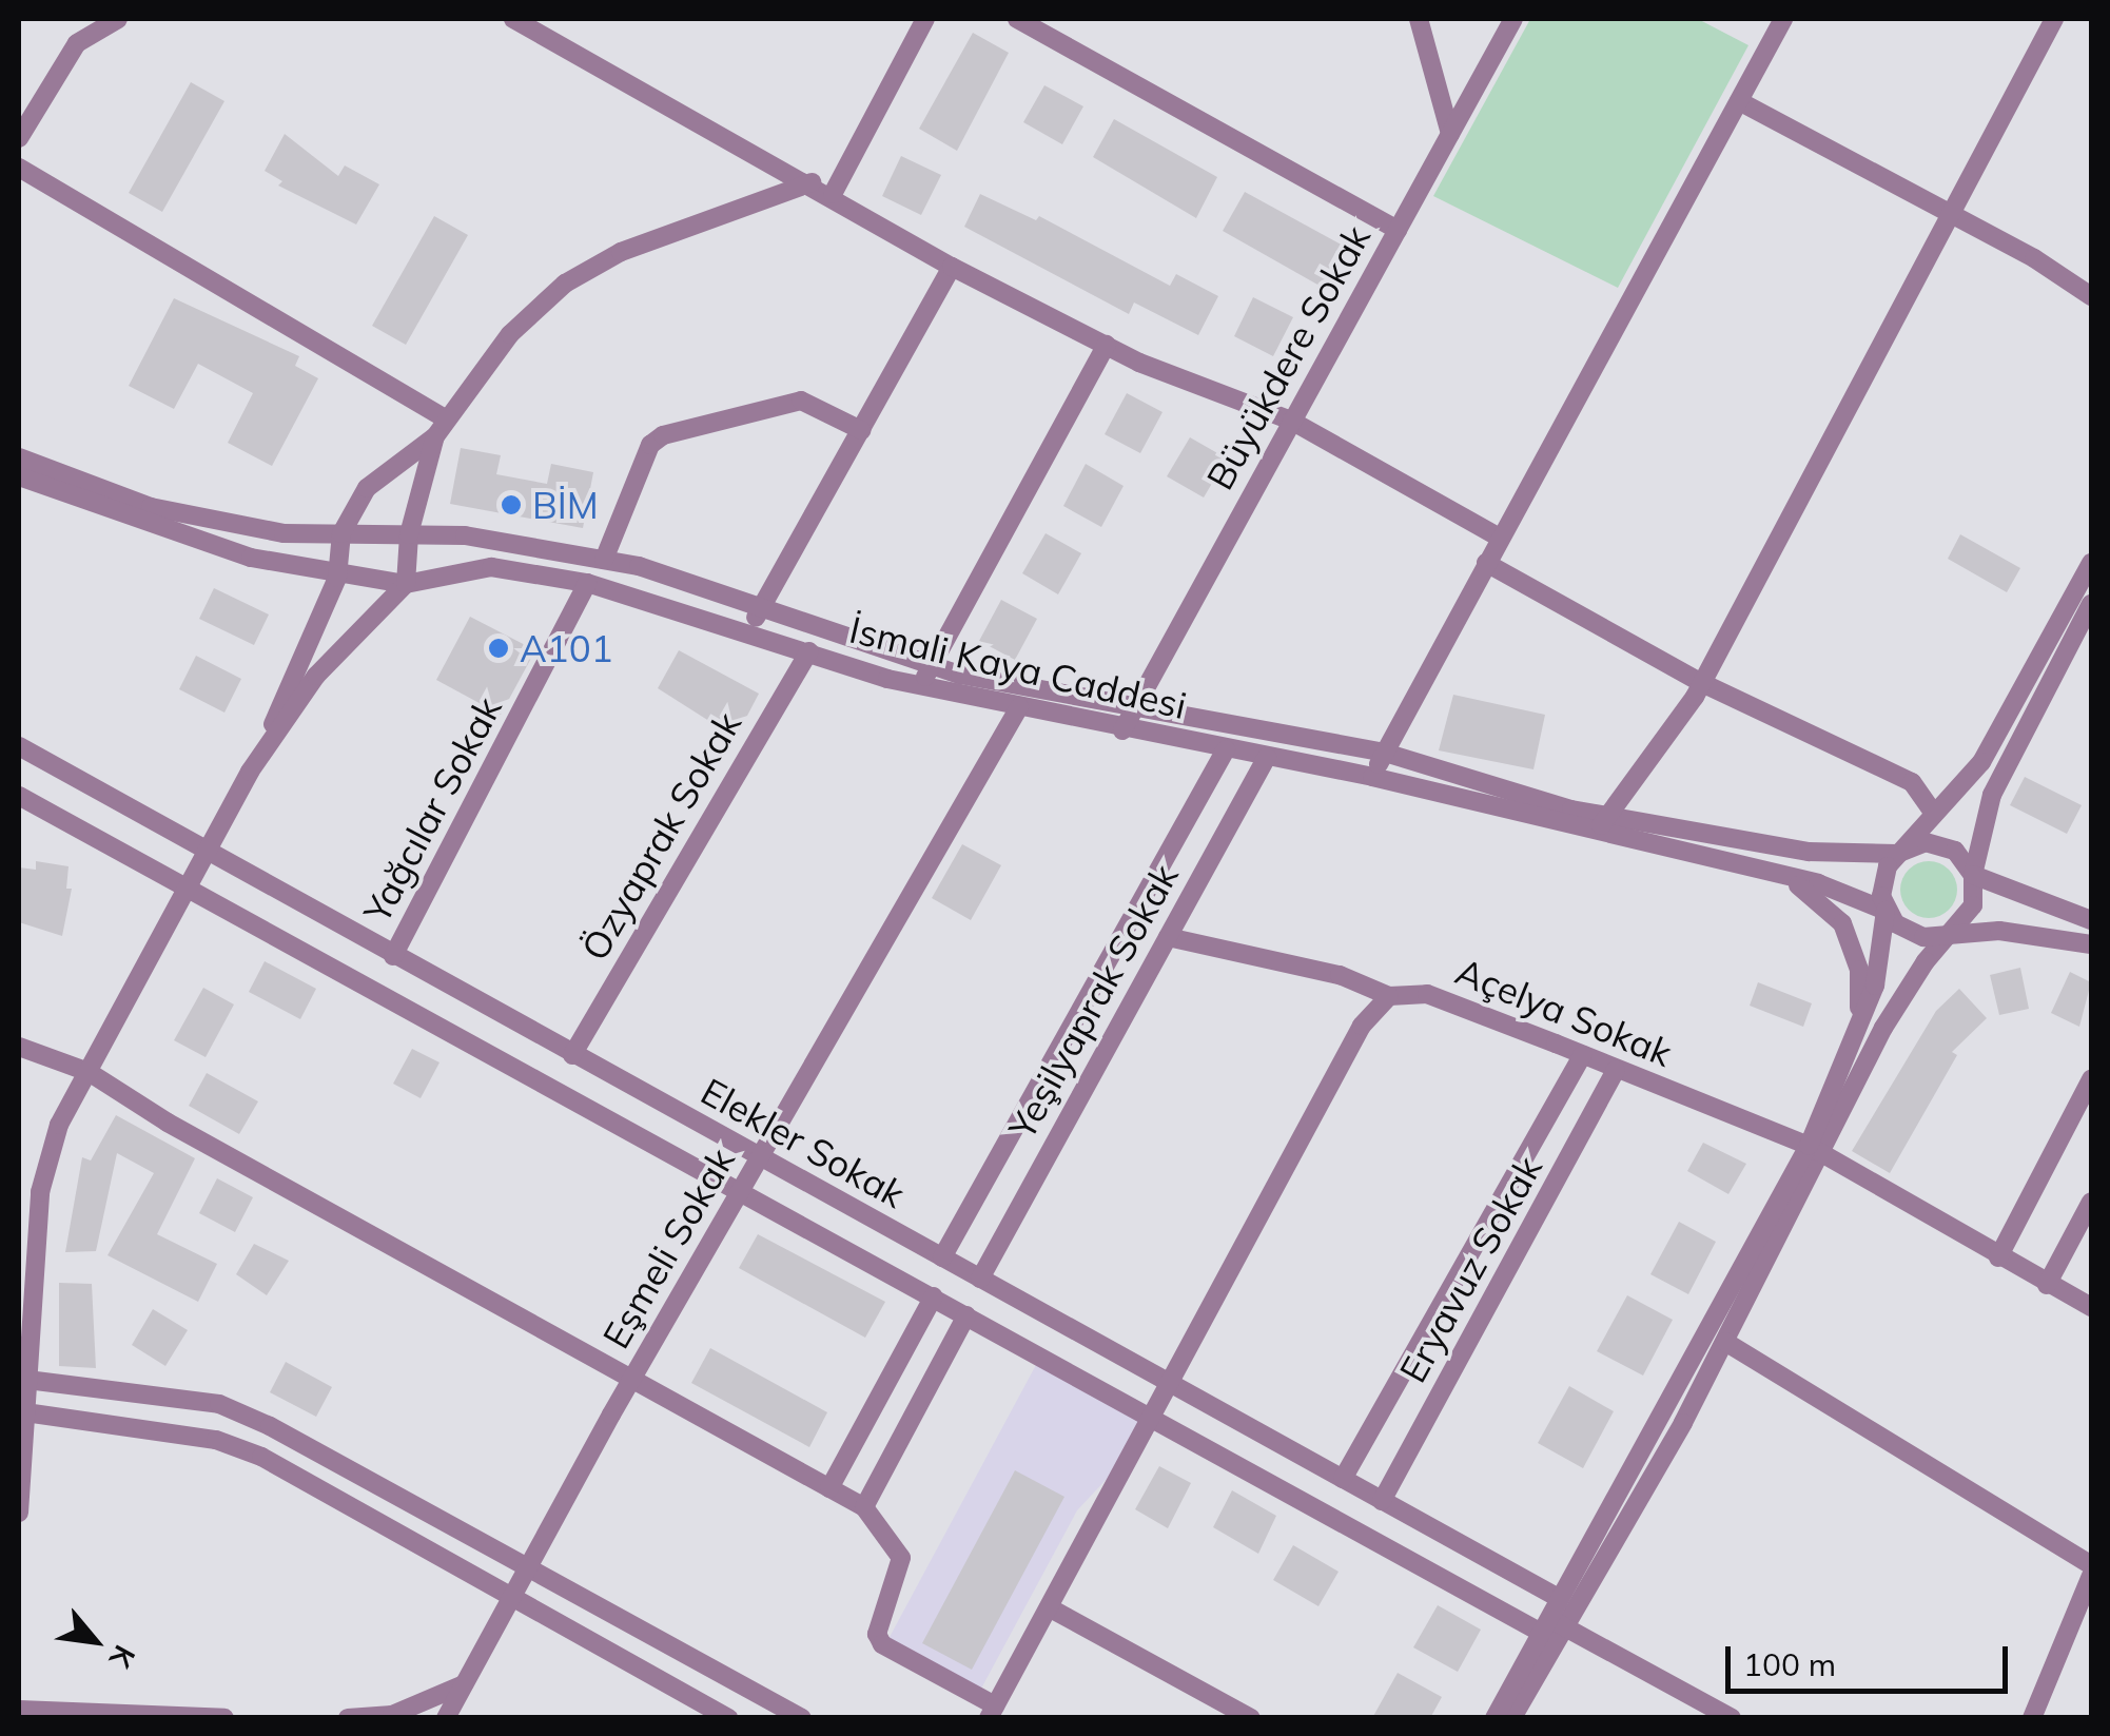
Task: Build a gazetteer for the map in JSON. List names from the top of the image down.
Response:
{
  "streets": {
    "street": [
      "Büyükdere Sokak",
      "İsmali Kaya Caddesi",
      "Yağcılar Sokak",
      "Özyaprak Sokak",
      "Yeşilyaprak Sokak",
      "Açelya Sokak",
      "Elekler Sokak",
      "Eşmeli Sokak",
      "Eryavuz Sokak"
    ]
  },
  "crossings": [
    ["Büyükdere Sokak", "İsmali Kaya Caddesi"],
    ["İsmali Kaya Caddesi", "Yağcılar Sokak"],
    ["İsmali Kaya Caddesi", "Özyaprak Sokak"],
    ["İsmali Kaya Caddesi", "Yeşilyaprak Sokak"],
    ["İsmali Kaya Caddesi", "Eşmeli Sokak"],
    ["Yağcılar Sokak", "Elekler Sokak"],
    ["Özyaprak Sokak", "Elekler Sokak"],
    ["Yeşilyaprak Sokak", "Açelya Sokak"],
    ["Yeşilyaprak Sokak", "Elekler Sokak"],
    ["Açelya Sokak", "Eryavuz Sokak"],
    ["Elekler Sokak", "Eşmeli Sokak"],
    ["Elekler Sokak", "Eryavuz Sokak"]
  ],
  "places": ["BİM", "A101"],
  "scale_bar": "100 m",
  "north": "bottom right"
}
